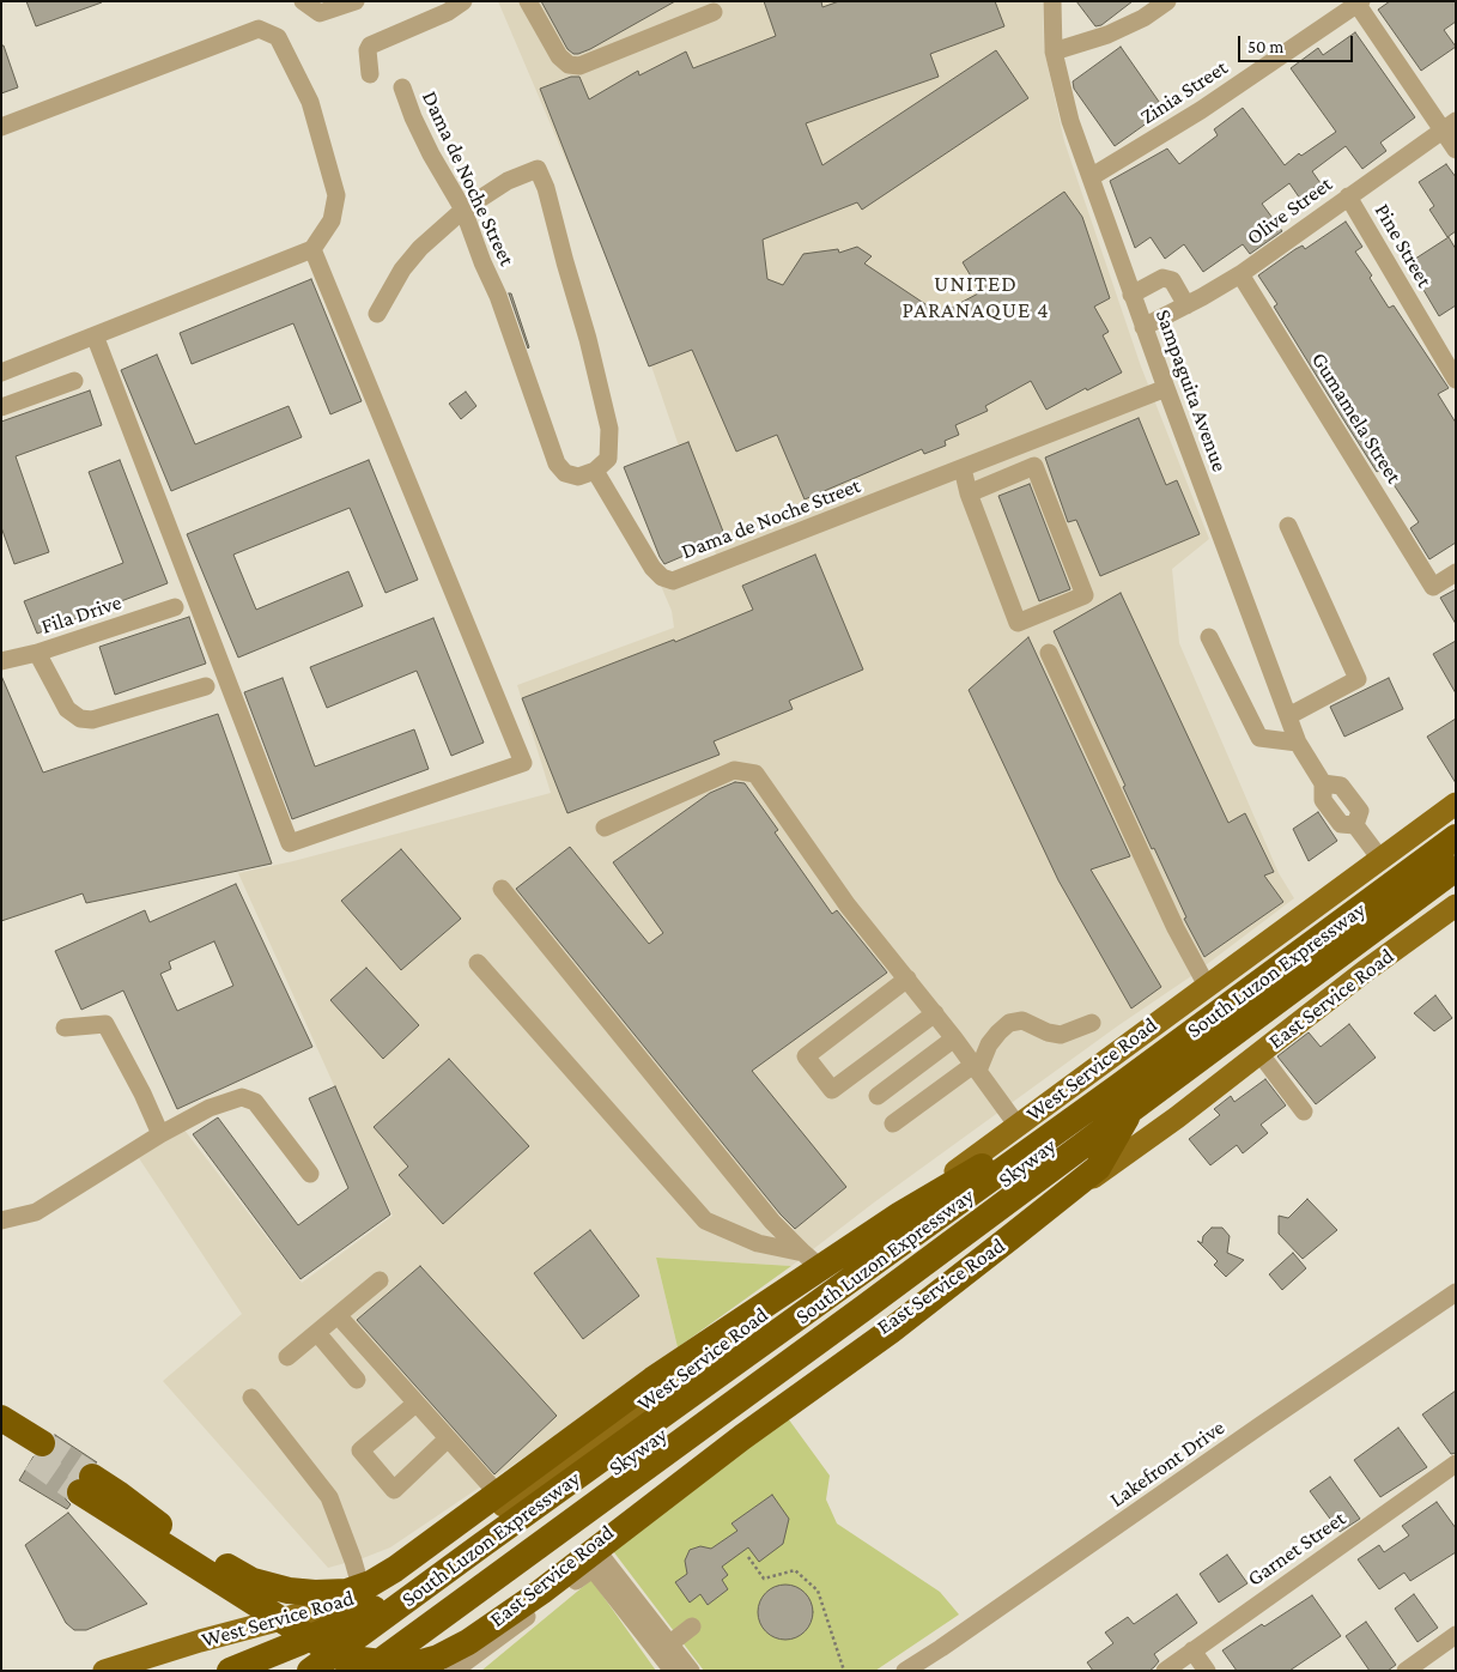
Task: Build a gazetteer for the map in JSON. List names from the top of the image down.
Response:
{
  "streets": {
    "highway": ["South Luzon Expressway", "Skyway"],
    "main road": ["East Service Road", "West Service Road"],
    "street": [
      "Zinia Street",
      "Dama de Noche Street",
      "Olive Street",
      "Pine Street",
      "Sampaguita Avenue",
      "Gumamela Street",
      "Fila Drive",
      "Lakefront Drive",
      "Garnet Street"
    ]
  },
  "crossings": [
    ["Zinia Street", "Sampaguita Avenue"],
    ["Dama de Noche Street", "Sampaguita Avenue"],
    ["Olive Street", "Pine Street"],
    ["Olive Street", "Sampaguita Avenue"],
    ["Olive Street", "Gumamela Street"],
    ["Sampaguita Avenue", "West Service Road"]
  ],
  "districts": ["UNITED PARANAQUE 4"],
  "scale_bar": "50 m"
}
